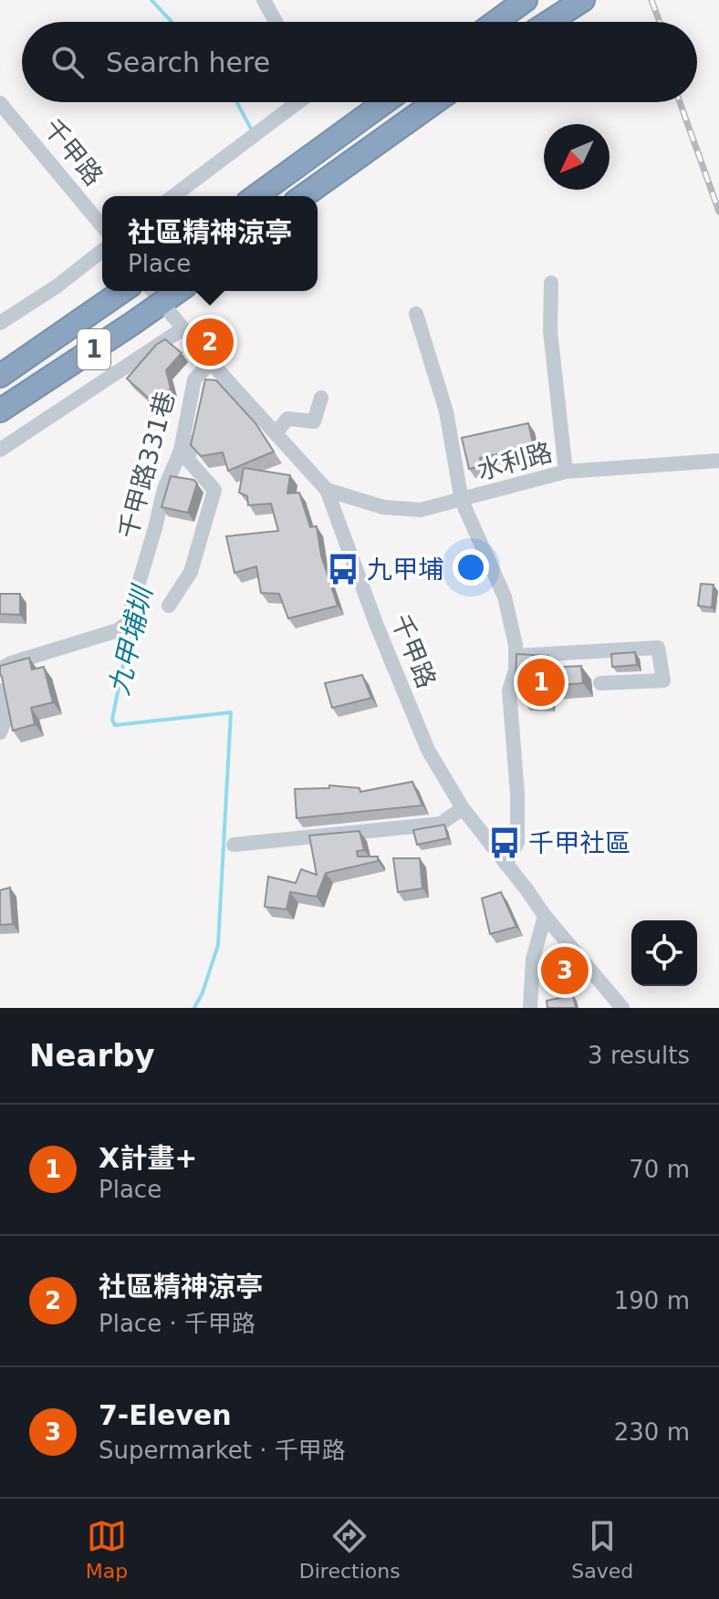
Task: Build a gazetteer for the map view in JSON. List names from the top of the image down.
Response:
{
  "streets": {
    "highway": ["1"],
    "street": ["千甲路", "水利路", "千甲路331巷"]
  },
  "crossings": [
    ["千甲路", "水利路"],
    ["千甲路", "千甲路331巷"]
  ],
  "water": ["九甲埔圳"],
  "places": {
    "bus stop": ["九甲埔", "千甲社區"]
  },
  "north": "bottom left",
  "page": {
    "search": "Search here",
    "popup": ["社區精神涼亭", "Place"],
    "pins": ["2", "1", "3"],
    "heading": ["Nearby", "3 results"],
    "list": [
      {
        "mark": "1",
        "name": "X計畫+",
        "note": "Place",
        "value": "70 m"
      },
      {
        "mark": "2",
        "name": "社區精神涼亭",
        "note": "Place · 千甲路",
        "value": "190 m"
      },
      {
        "mark": "3",
        "name": "7-Eleven",
        "note": "Supermarket · 千甲路",
        "value": "230 m"
      }
    ],
    "nav": ["Map", "Directions", "Saved"]
  }
}
